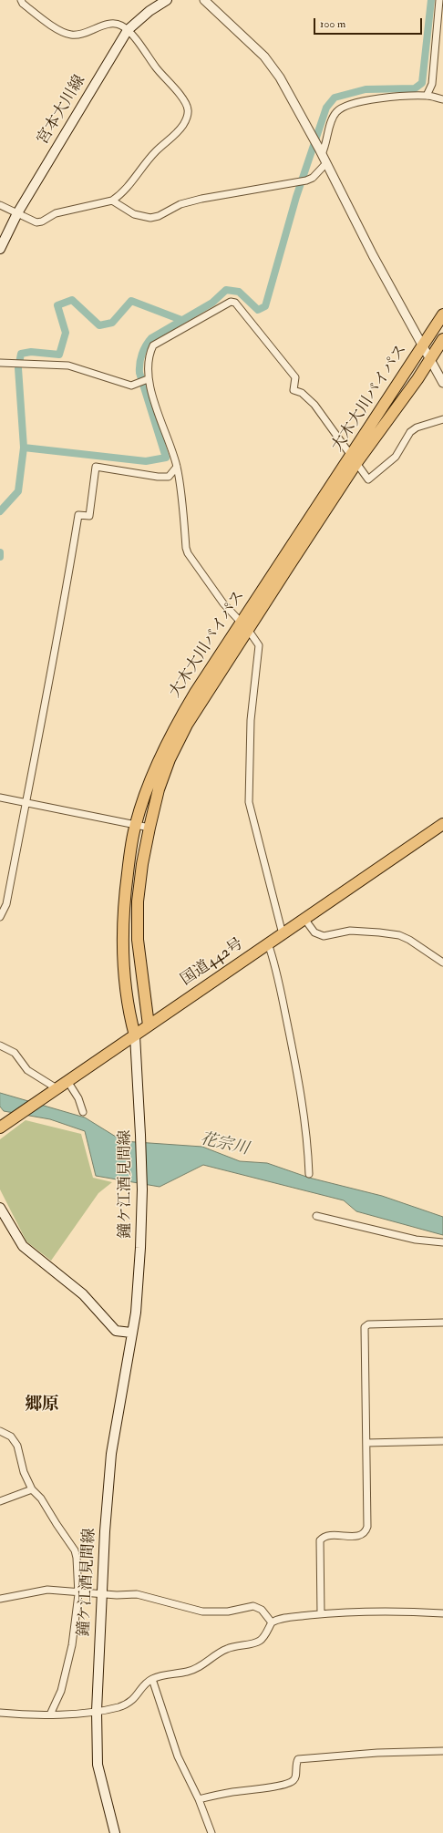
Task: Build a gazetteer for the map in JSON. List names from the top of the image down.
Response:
{
  "streets": {
    "highway": ["大木大川バイパス", "国道442号"],
    "main road": ["宮本大川線", "鐘ケ江酒見間線"]
  },
  "crossings": [
    ["大木大川バイパス", "国道442号"],
    ["大木大川バイパス", "鐘ケ江酒見間線"],
    ["国道442号", "鐘ケ江酒見間線"]
  ],
  "districts": ["郷原"],
  "water": ["花宗川"],
  "scale_bar": "100 m"
}
